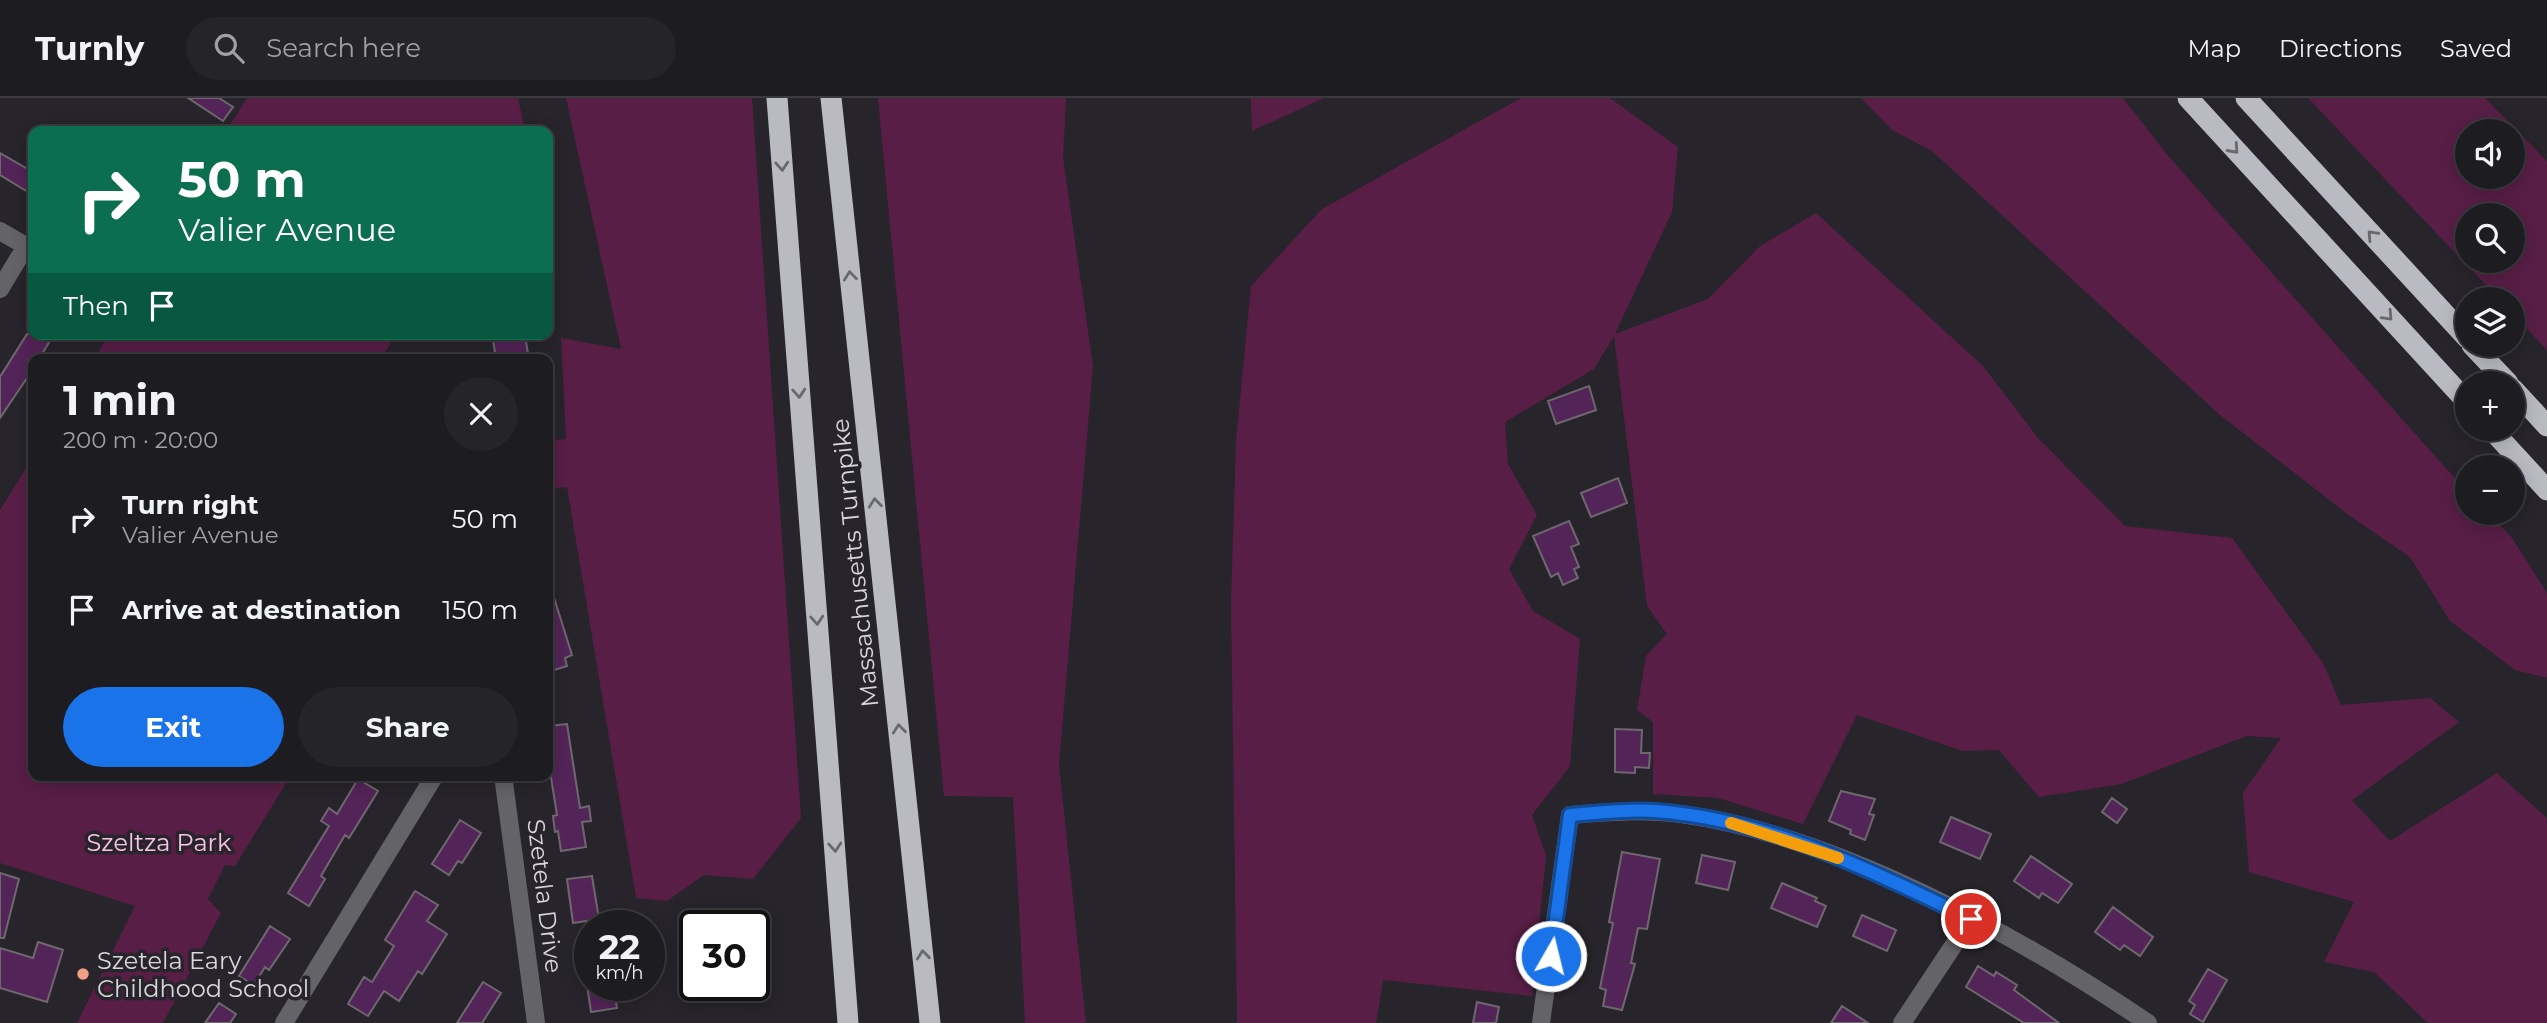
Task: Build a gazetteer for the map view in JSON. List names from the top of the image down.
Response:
{
  "streets": {
    "highway": ["Massachusetts Turnpike"],
    "street": ["Szetela Drive"]
  },
  "parks": ["Szeltza Park"],
  "places": ["Szetela Eary Childhood School"],
  "page": {
    "header": "Turnly",
    "search": "Search here",
    "nav": ["Map", "Directions", "Saved"],
    "map_buttons": ["+", "−"],
    "turn": ["50 m", "Valier Avenue"],
    "then": "Then",
    "heading": ["1 min", "200 m · 20:00"],
    "list": [
      {
        "name": "Turn right",
        "note": "Valier Avenue",
        "value": "50 m"
      },
      {
        "name": "Arrive at destination",
        "value": "150 m"
      }
    ],
    "buttons": ["Exit", "Share"],
    "speed": "22 km/h",
    "limit": "30"
  }
}
